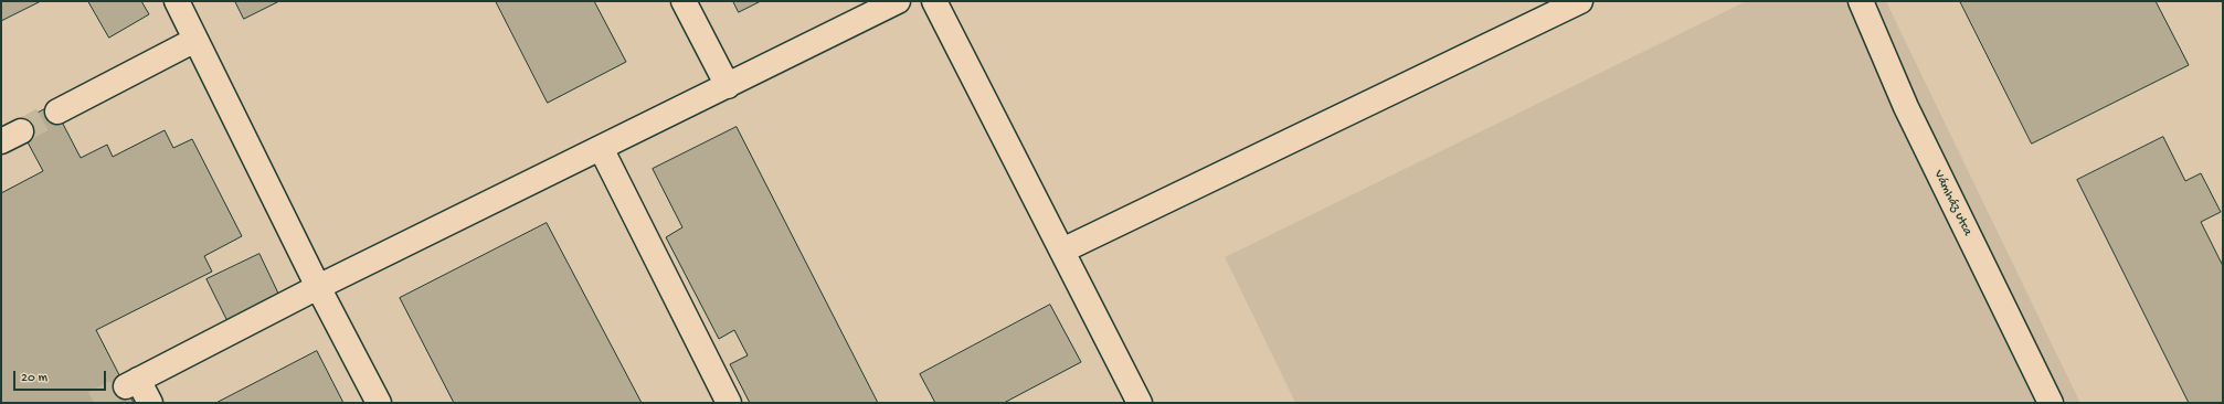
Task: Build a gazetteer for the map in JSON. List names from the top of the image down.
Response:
{
  "streets": {
    "street": ["Vámház utca"]
  },
  "scale_bar": "20 m"
}
